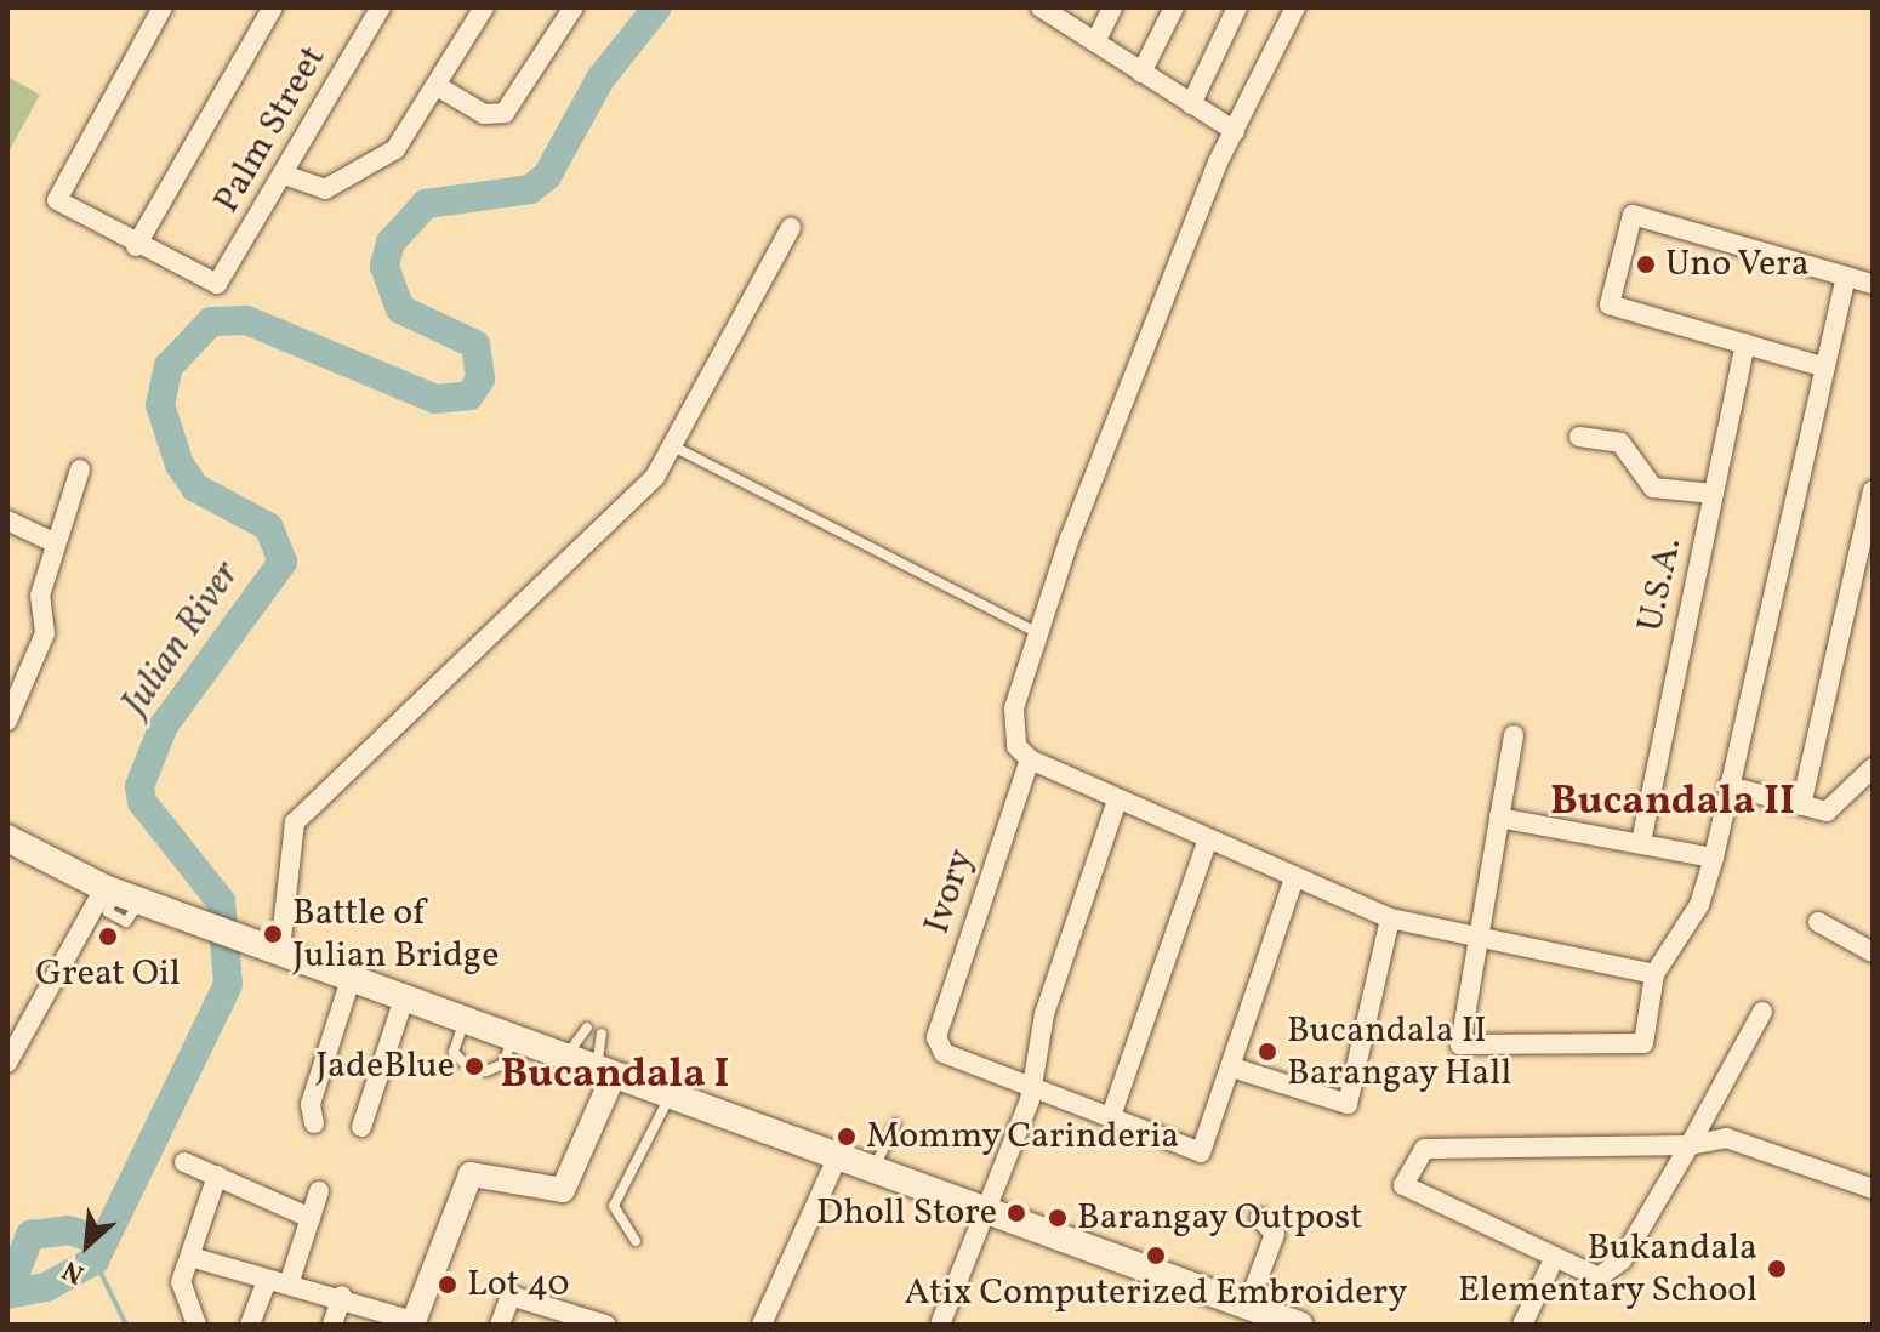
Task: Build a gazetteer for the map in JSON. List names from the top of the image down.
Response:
{
  "streets": {
    "street": ["Palm Street", "U.S.A.", "Ivory"]
  },
  "districts": ["Bucandala II", "Bucandala I"],
  "water": ["Julian River"],
  "places": [
    "Uno Vera",
    "Battle of Julian Bridge",
    "Great Oil",
    "Bucandala II Barangay Hall",
    "JadeBlue",
    "Mommy Carinderia",
    "Dholl Store",
    "Barangay Outpost",
    "Atix Computerized Embroidery",
    "Bukandala Elementary School",
    "Lot 40"
  ],
  "north": "bottom left"
}
